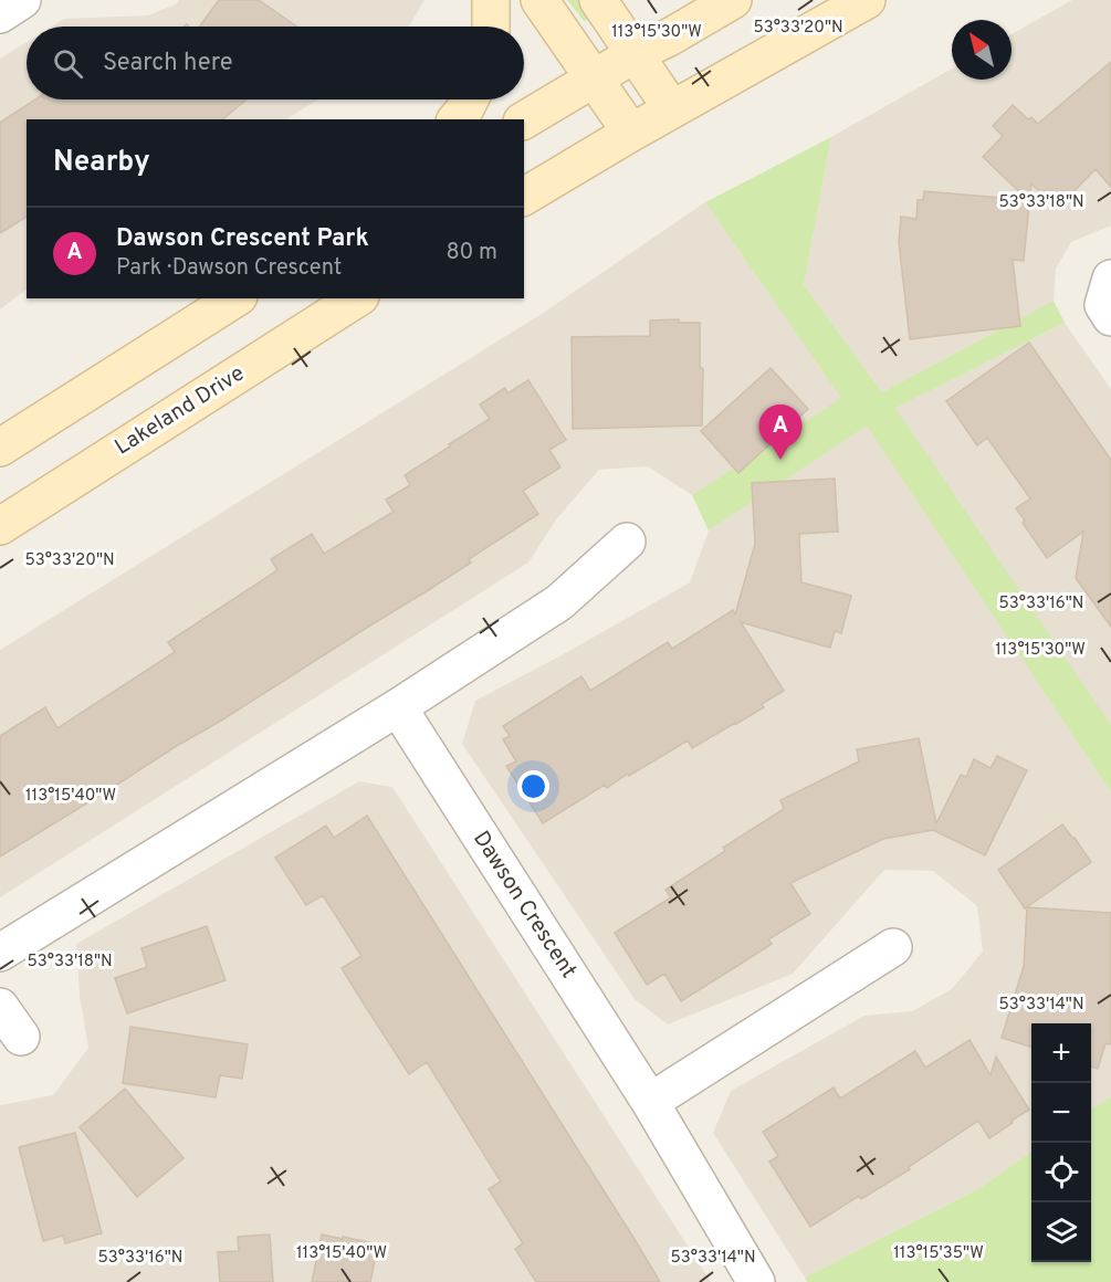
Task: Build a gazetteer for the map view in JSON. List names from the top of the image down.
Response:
{
  "streets": {
    "main road": ["Lakeland Drive"],
    "street": ["Dawson Crescent"]
  },
  "north": "top left",
  "page": {
    "search": "Search here",
    "heading": "Nearby",
    "list": [
      {
        "mark": "A",
        "name": "Dawson Crescent Park",
        "note": "Park · Dawson Crescent",
        "value": "80 m"
      }
    ],
    "pins": "A",
    "map_buttons": ["+", "−"]
  },
  "coordinates": [
    "53°33'20\"N",
    "113°15'30\"W",
    "53°33'18\"N",
    "53°33'16\"N",
    "113°15'40\"W",
    "53°33'14\"N",
    "113°15'35\"W"
  ]
}
